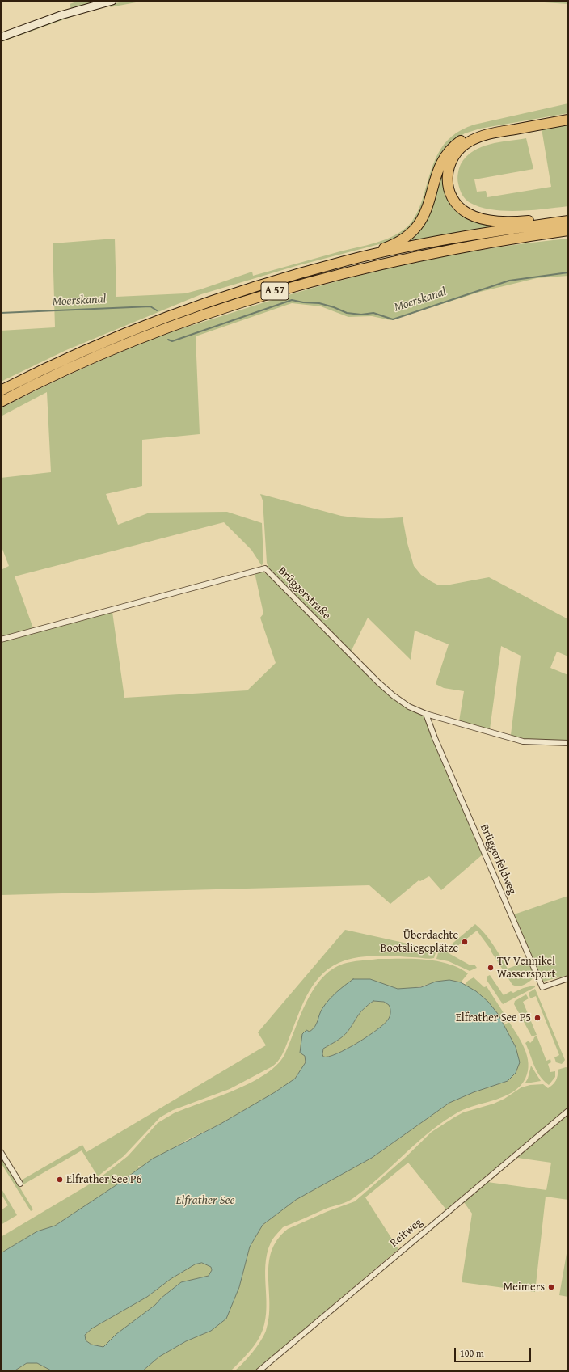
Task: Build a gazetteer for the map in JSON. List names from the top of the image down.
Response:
{
  "streets": {
    "highway": ["A 57"],
    "street": ["Brüggerstraße", "Brüggerfeldweg", "Reitweg"]
  },
  "crossings": [
    ["Brüggerstraße", "Brüggerfeldweg"]
  ],
  "water": ["Moerskanal", "Elfrather See"],
  "places": [
    "Überdachte Bootsliegeplätze",
    "TV Vennikel Wassersport",
    "Elfrather See P5",
    "Elfrather See P6",
    "Meimers"
  ],
  "scale_bar": "100 m"
}
